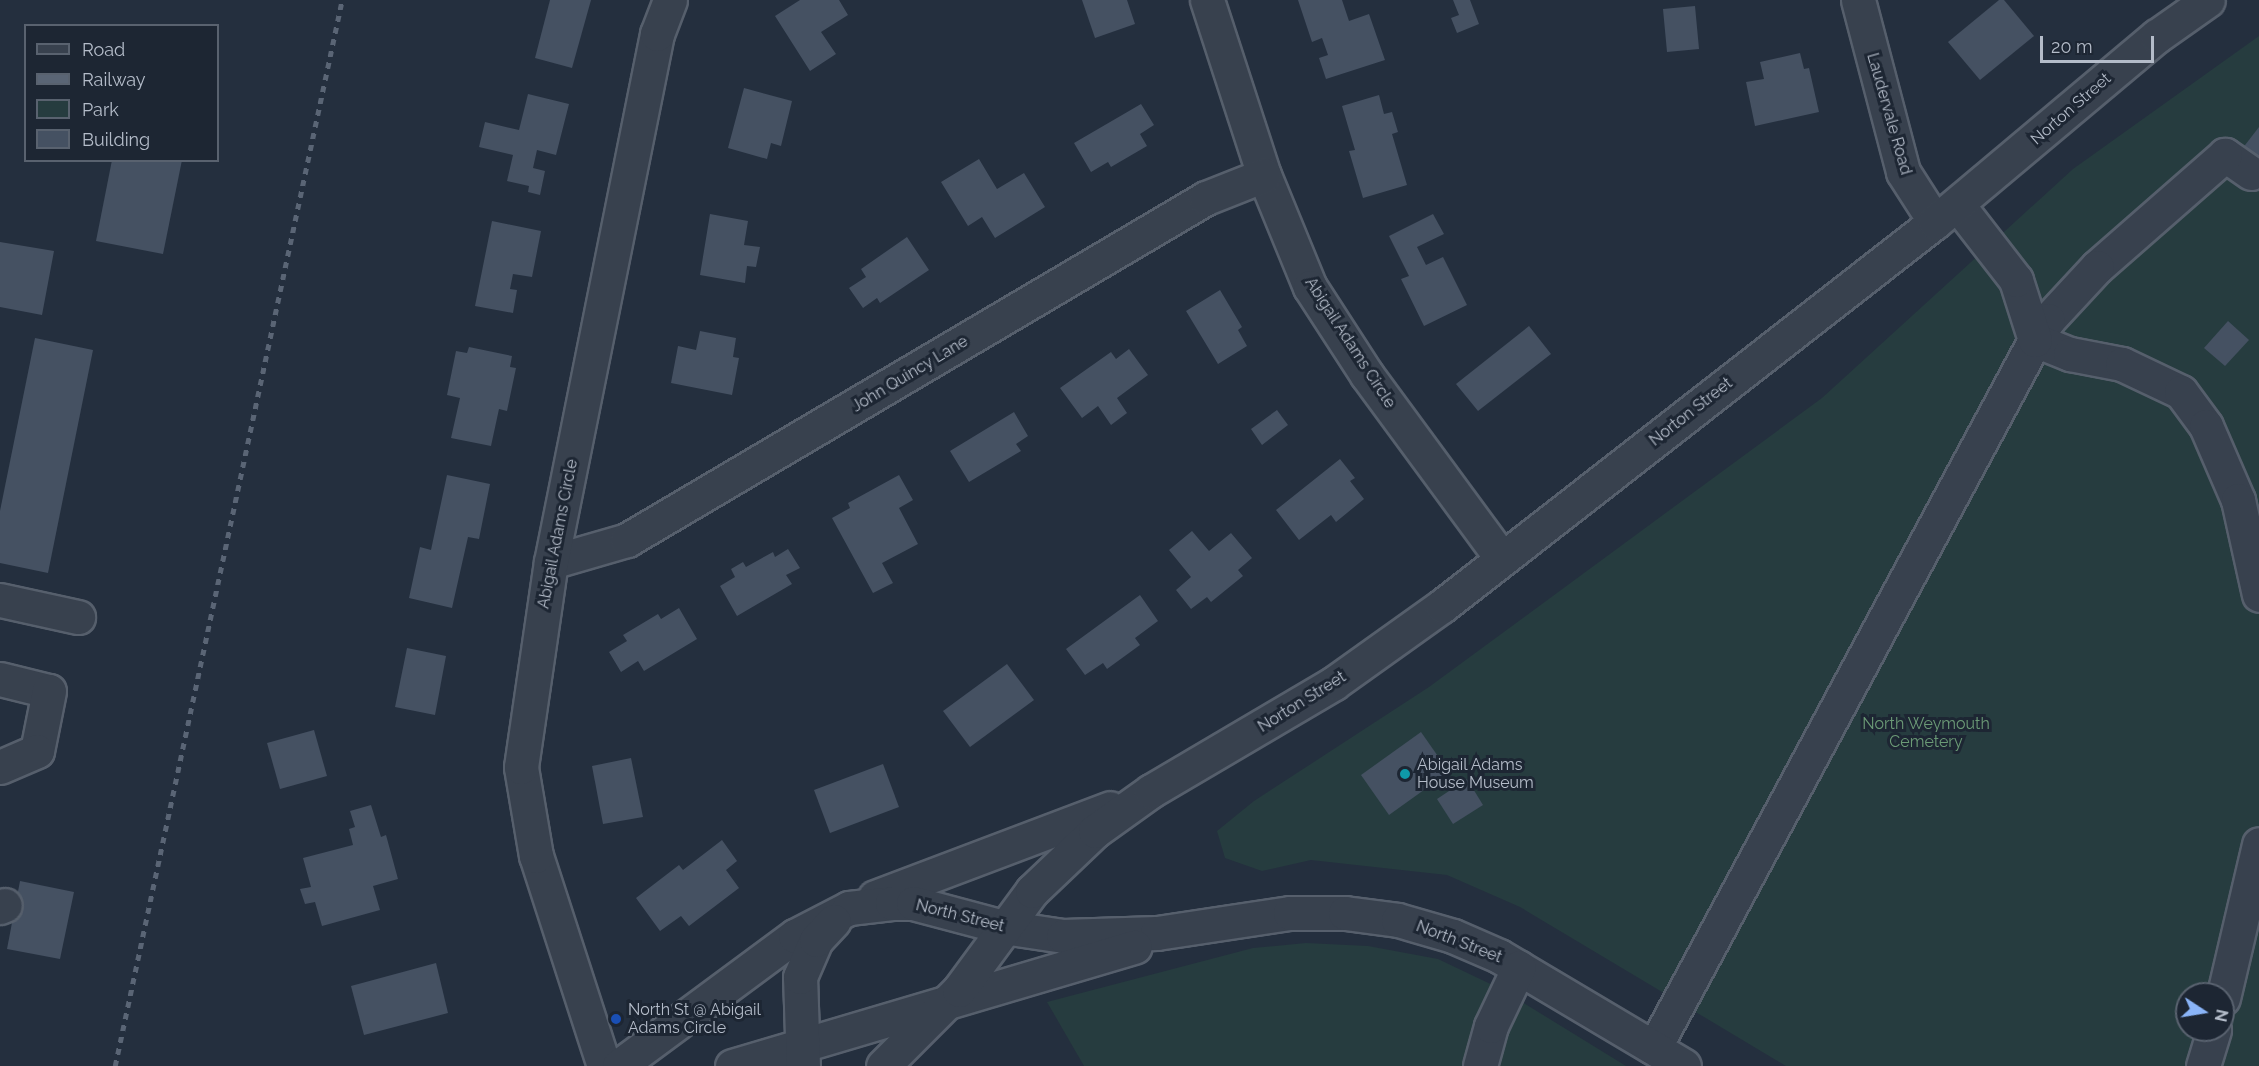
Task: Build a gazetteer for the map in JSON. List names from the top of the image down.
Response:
{
  "streets": {
    "street": [
      "Norton Street",
      "Laudervale Road",
      "Abigail Adams Circle",
      "John Quincy Lane",
      "North Street"
    ]
  },
  "crossings": [
    ["Norton Street", "Laudervale Road"],
    ["Norton Street", "Abigail Adams Circle"],
    ["Norton Street", "North Street"],
    ["Abigail Adams Circle", "John Quincy Lane"]
  ],
  "parks": ["North Weymouth Cemetery"],
  "places": ["Abigail Adams House Museum", "North St @ Abigail Adams Circle"],
  "legend": [
    "Road",
    "Railway",
    "Park",
    "Building"
  ],
  "scale_bar": "20 m",
  "north": "right"
}
